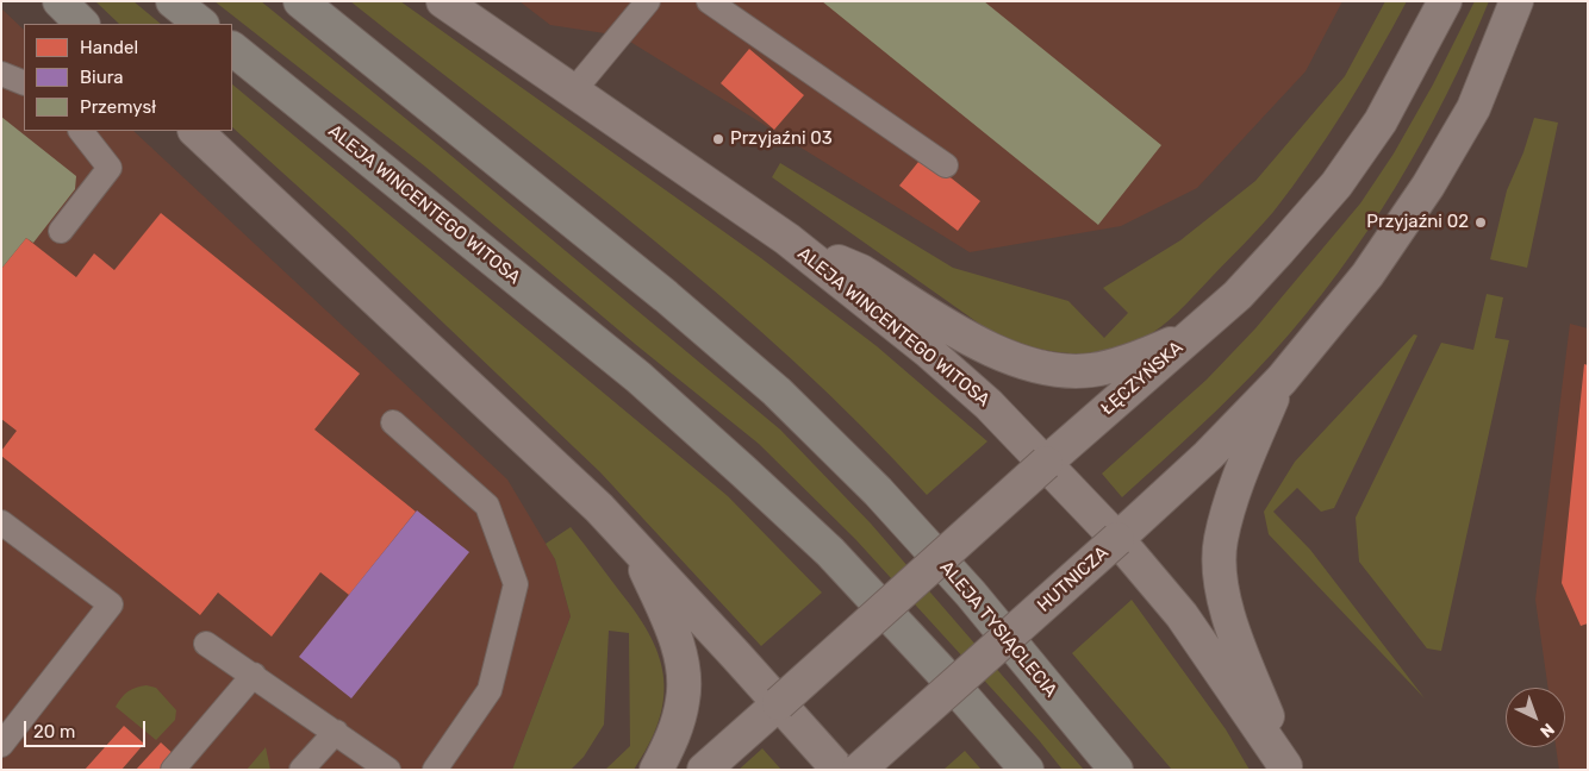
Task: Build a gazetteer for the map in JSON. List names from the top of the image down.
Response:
{
  "streets": {
    "main road": ["ALEJA WINCENTEGO WITOSA", "ALEJA TYSIĄCLECIA"],
    "street": ["ŁĘCZYŃSKA", "HUTNICZA"]
  },
  "crossings": [
    ["ALEJA WINCENTEGO WITOSA", "ŁĘCZYŃSKA"],
    ["ALEJA WINCENTEGO WITOSA", "HUTNICZA"]
  ],
  "places": ["Przyjaźni 03", "Przyjaźni 02"],
  "legend": ["Handel", "Biura", "Przemysł"],
  "scale_bar": "20 m",
  "north": "bottom right"
}
